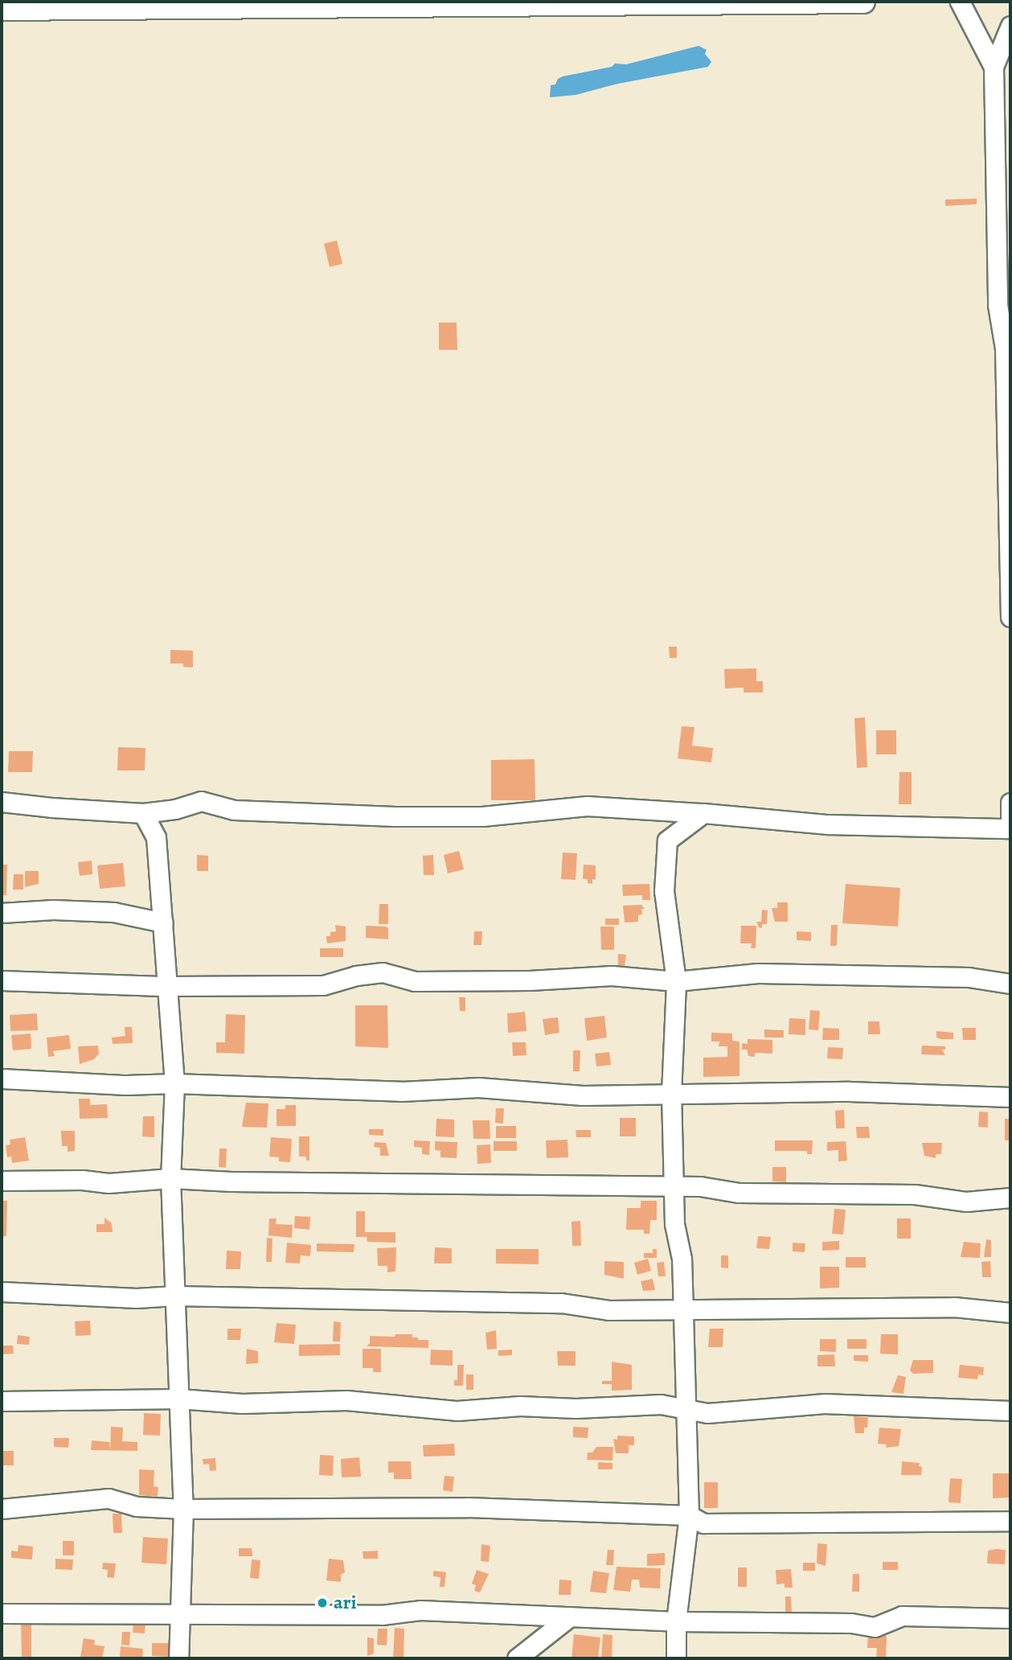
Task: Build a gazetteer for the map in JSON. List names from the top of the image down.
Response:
{
  "places": ["ari"]
}
